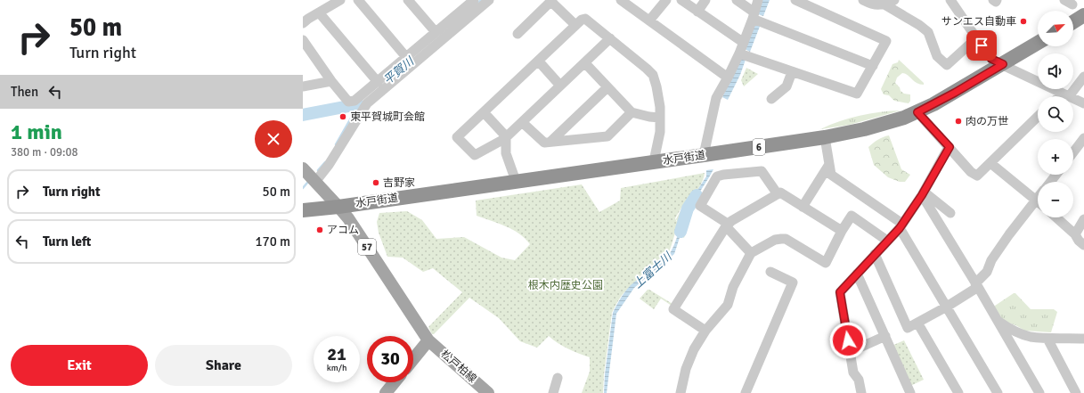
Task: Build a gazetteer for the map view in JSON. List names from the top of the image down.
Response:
{
  "streets": {
    "highway": ["6", "水戸街道"],
    "main road": ["57", "松戸柏線"]
  },
  "crossings": [
    ["水戸街道", "57"],
    ["57", "松戸柏線"]
  ],
  "water": ["平賀川", "上富士川"],
  "parks": ["根木内歴史公園"],
  "places": [
    "サンエス自動車",
    "東平賀城町会館",
    "肉の万世",
    "吉野家",
    "アコム"
  ],
  "north": "top right",
  "page": {
    "turn": ["50 m", "Turn right"],
    "map_buttons": ["+", "−"],
    "then": "Then",
    "heading": ["1 min", "380 m · 09:08"],
    "list": [
      {
        "name": "Turn right",
        "value": "50 m"
      },
      {
        "name": "Turn left",
        "value": "170 m"
      }
    ],
    "speed": "21 km/h",
    "limit": "30",
    "buttons": ["Exit", "Share"]
  }
}
